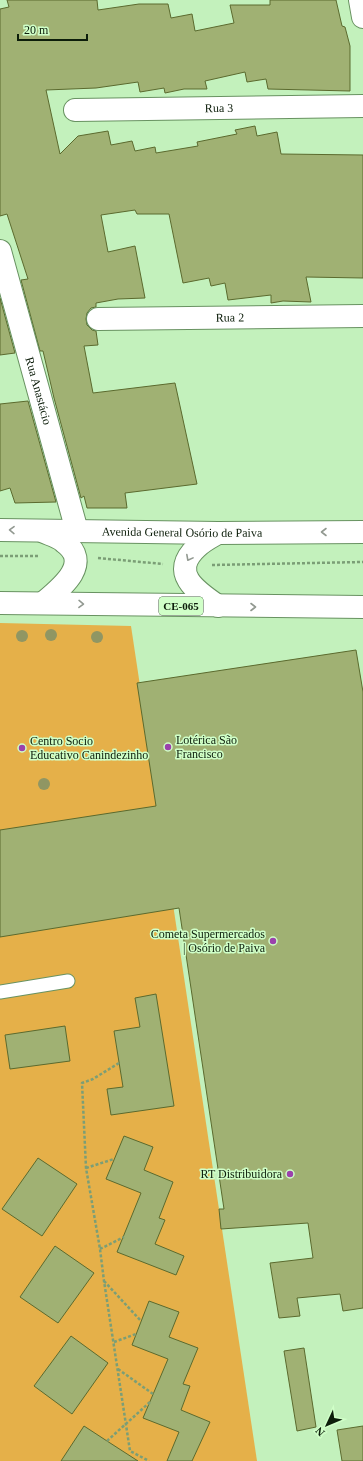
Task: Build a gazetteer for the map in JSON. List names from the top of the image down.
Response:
{
  "streets": {
    "main road": [
      "Rua 3",
      "Rua 2",
      "Rua Anastácio",
      "Avenida General Osório de Paiva",
      "CE-065"
    ]
  },
  "crossings": [
    ["Rua Anastácio", "Avenida General Osório de Paiva"]
  ],
  "places": [
    "Lotérica São Francisco",
    "Centro Socio Educativo Canindezinho",
    "Cometa Supermercados | Osório de Paiva",
    "RT Distribuidora"
  ],
  "scale_bar": "20 m",
  "north": "bottom left"
}
